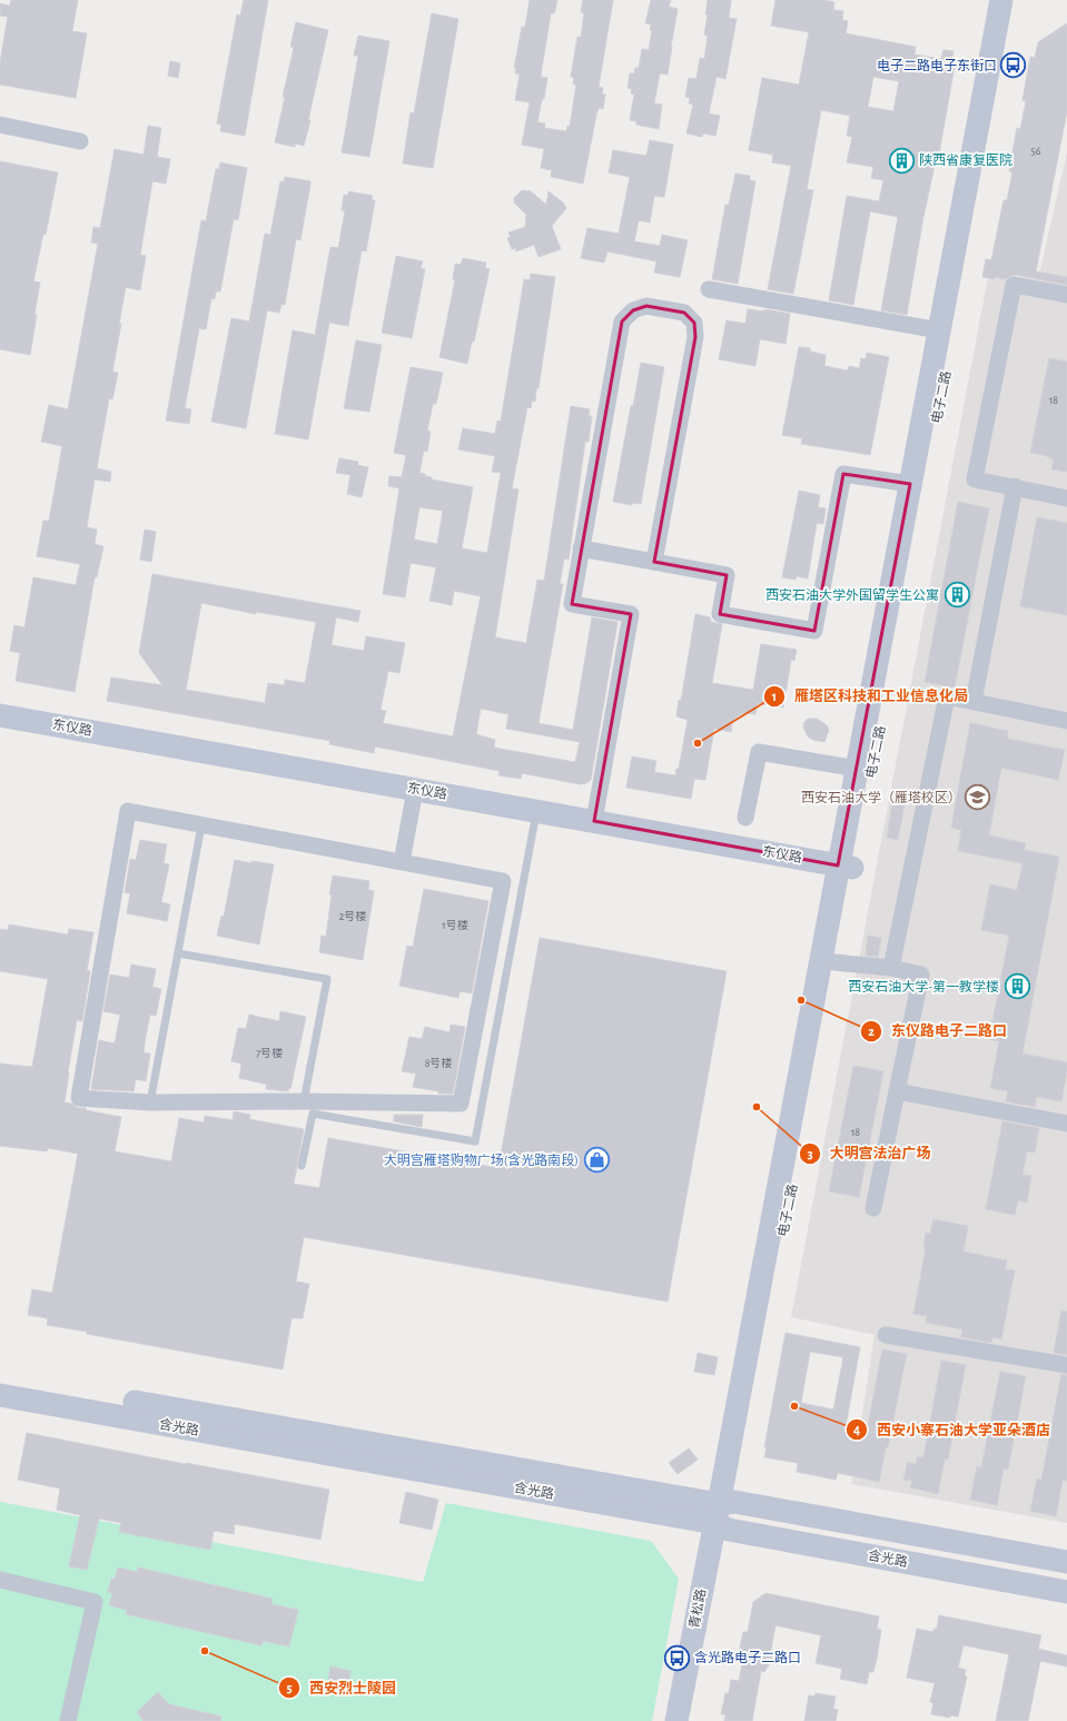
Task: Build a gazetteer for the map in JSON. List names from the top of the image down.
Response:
{
  "streets": {
    "main road": [
      "电子二路",
      "东仪路",
      "含光路",
      "青松路"
    ]
  },
  "crossings": [
    ["电子二路", "东仪路"],
    ["电子二路", "含光路"],
    ["电子二路", "青松路"],
    ["含光路", "青松路"]
  ],
  "places": {
    "bus stop": ["电子二路电子东街口", "含光路电子二路口"],
    "building": ["陕西省康复医院", "西安石油大学外国留学生公寓", "西安石油大学-第一教学楼"],
    "other": [
      "雁塔区科技和工业信息化局",
      "东仪路电子二路口",
      "大明宫法治广场",
      "西安小寨石油大学亚朵酒店",
      "西安烈士陵园"
    ],
    "school or university": ["西安石油大学（雁塔校区）"],
    "shop": ["大明宫雁塔购物广场(含光路南段)"]
  },
  "house_numbers": [
    "56",
    "18",
    "2号楼",
    "1号楼",
    "7号楼",
    "8号楼",
    "18"
  ]
}
